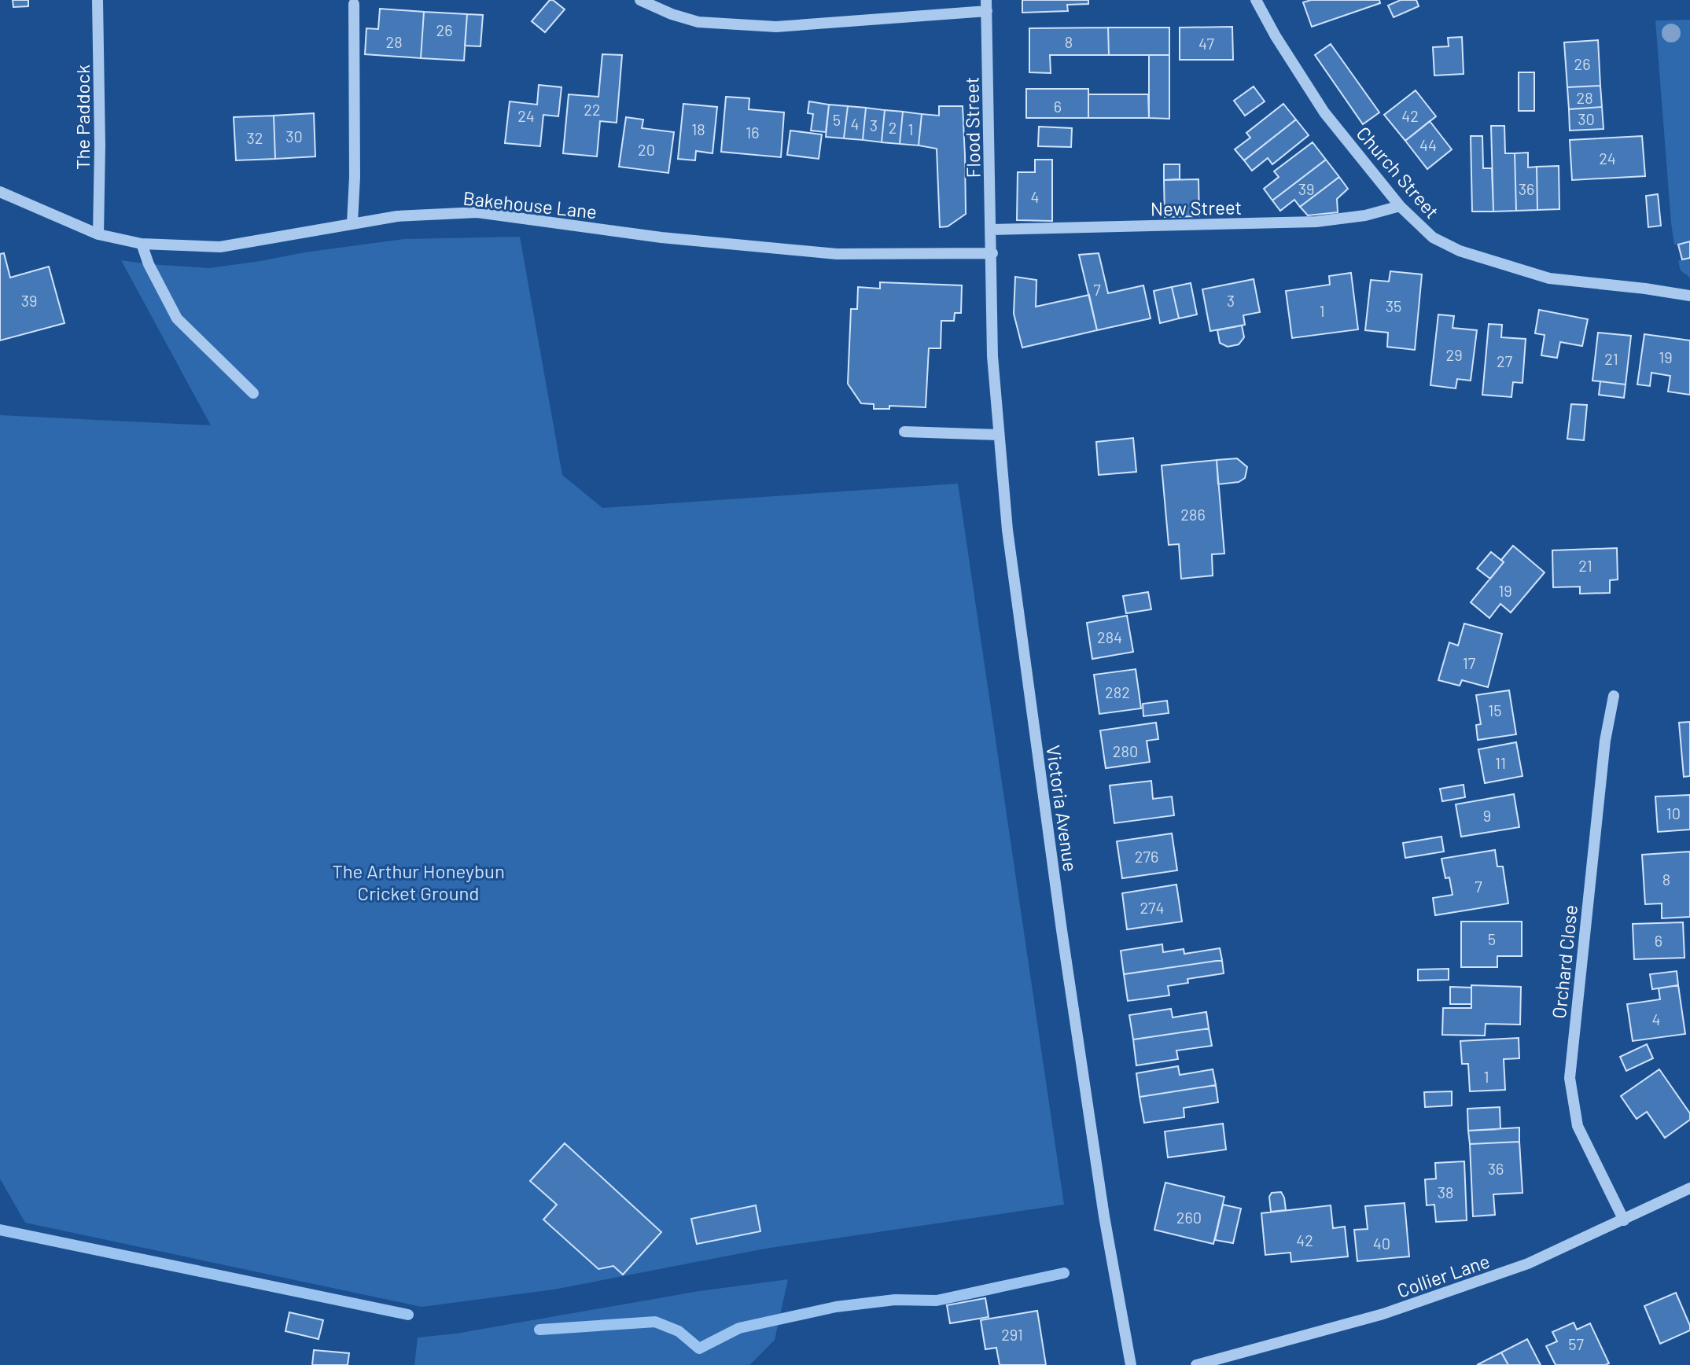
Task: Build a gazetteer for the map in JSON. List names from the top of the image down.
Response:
{
  "streets": {
    "street": [
      "The Paddock",
      "Flood Street",
      "Church Street",
      "Bakehouse Lane",
      "New Street",
      "Victoria Avenue",
      "Orchard Close",
      "Collier Lane"
    ]
  },
  "crossings": [
    ["The Paddock", "Bakehouse Lane"],
    ["Flood Street", "Bakehouse Lane"],
    ["Flood Street", "New Street"],
    ["Flood Street", "Victoria Avenue"],
    ["Church Street", "New Street"],
    ["Bakehouse Lane", "Victoria Avenue"],
    ["Orchard Close", "Collier Lane"]
  ],
  "parks": ["The Arthur Honeybun Cricket Ground"],
  "house_numbers": [
    "26",
    "28",
    "8",
    "47",
    "26",
    "28",
    "6",
    "22",
    "24",
    "42",
    "30",
    "5",
    "4",
    "3",
    "2",
    "18",
    "1",
    "16",
    "30",
    "32",
    "44",
    "20",
    "24",
    "39",
    "36",
    "4",
    "7",
    "39",
    "3",
    "35",
    "1",
    "29",
    "19",
    "21",
    "27",
    "286",
    "21",
    "19",
    "284",
    "17",
    "282",
    "15",
    "280",
    "11",
    "10",
    "9",
    "276",
    "8",
    "7",
    "274",
    "5",
    "6",
    "4",
    "1",
    "36",
    "38",
    "260",
    "42",
    "40",
    "291",
    "57"
  ]
}
